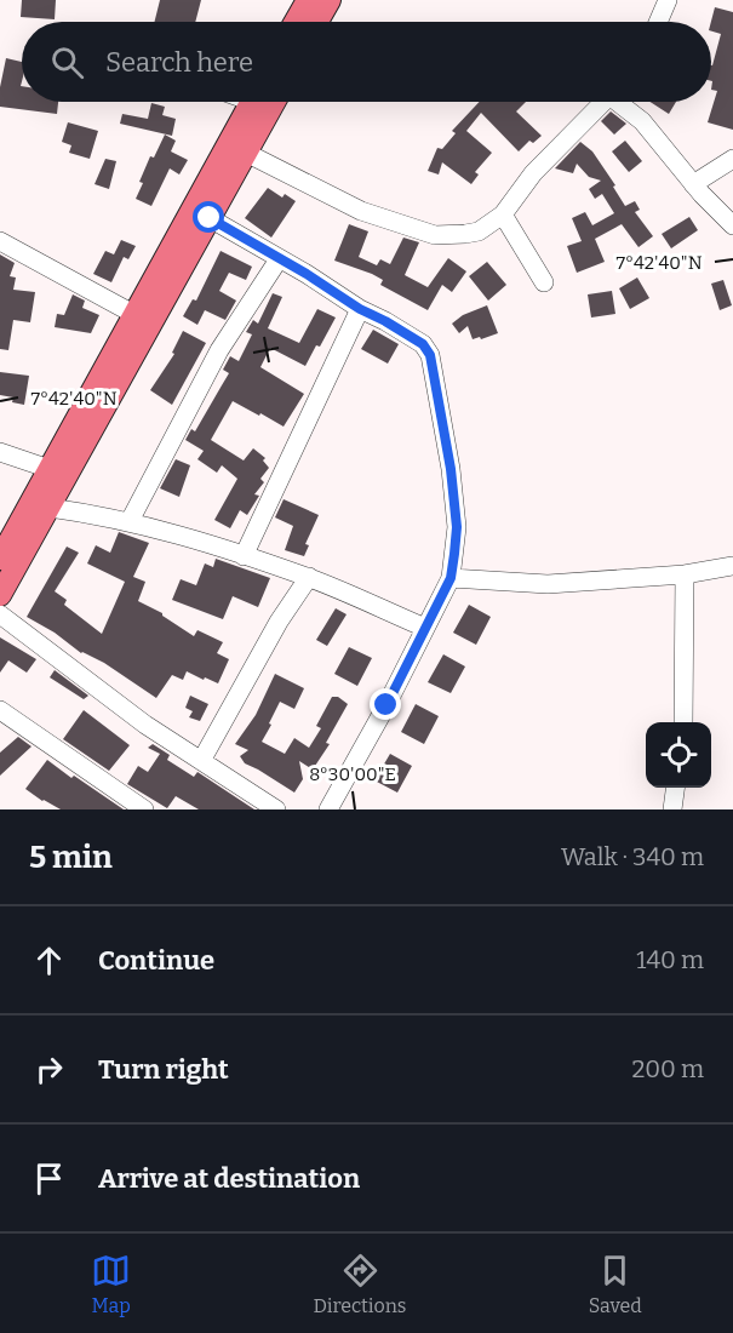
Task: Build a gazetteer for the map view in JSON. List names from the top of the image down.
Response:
{
  "page": {
    "search": "Search here",
    "heading": ["5 min", "Walk · 340 m"],
    "list": [
      ["Continue", "140 m"],
      ["Turn right", "200 m"],
      "Arrive at destination"
    ],
    "nav": ["Map", "Directions", "Saved"]
  },
  "coordinates": ["7°42'40\"N", "8°30'00\"E"]
}
